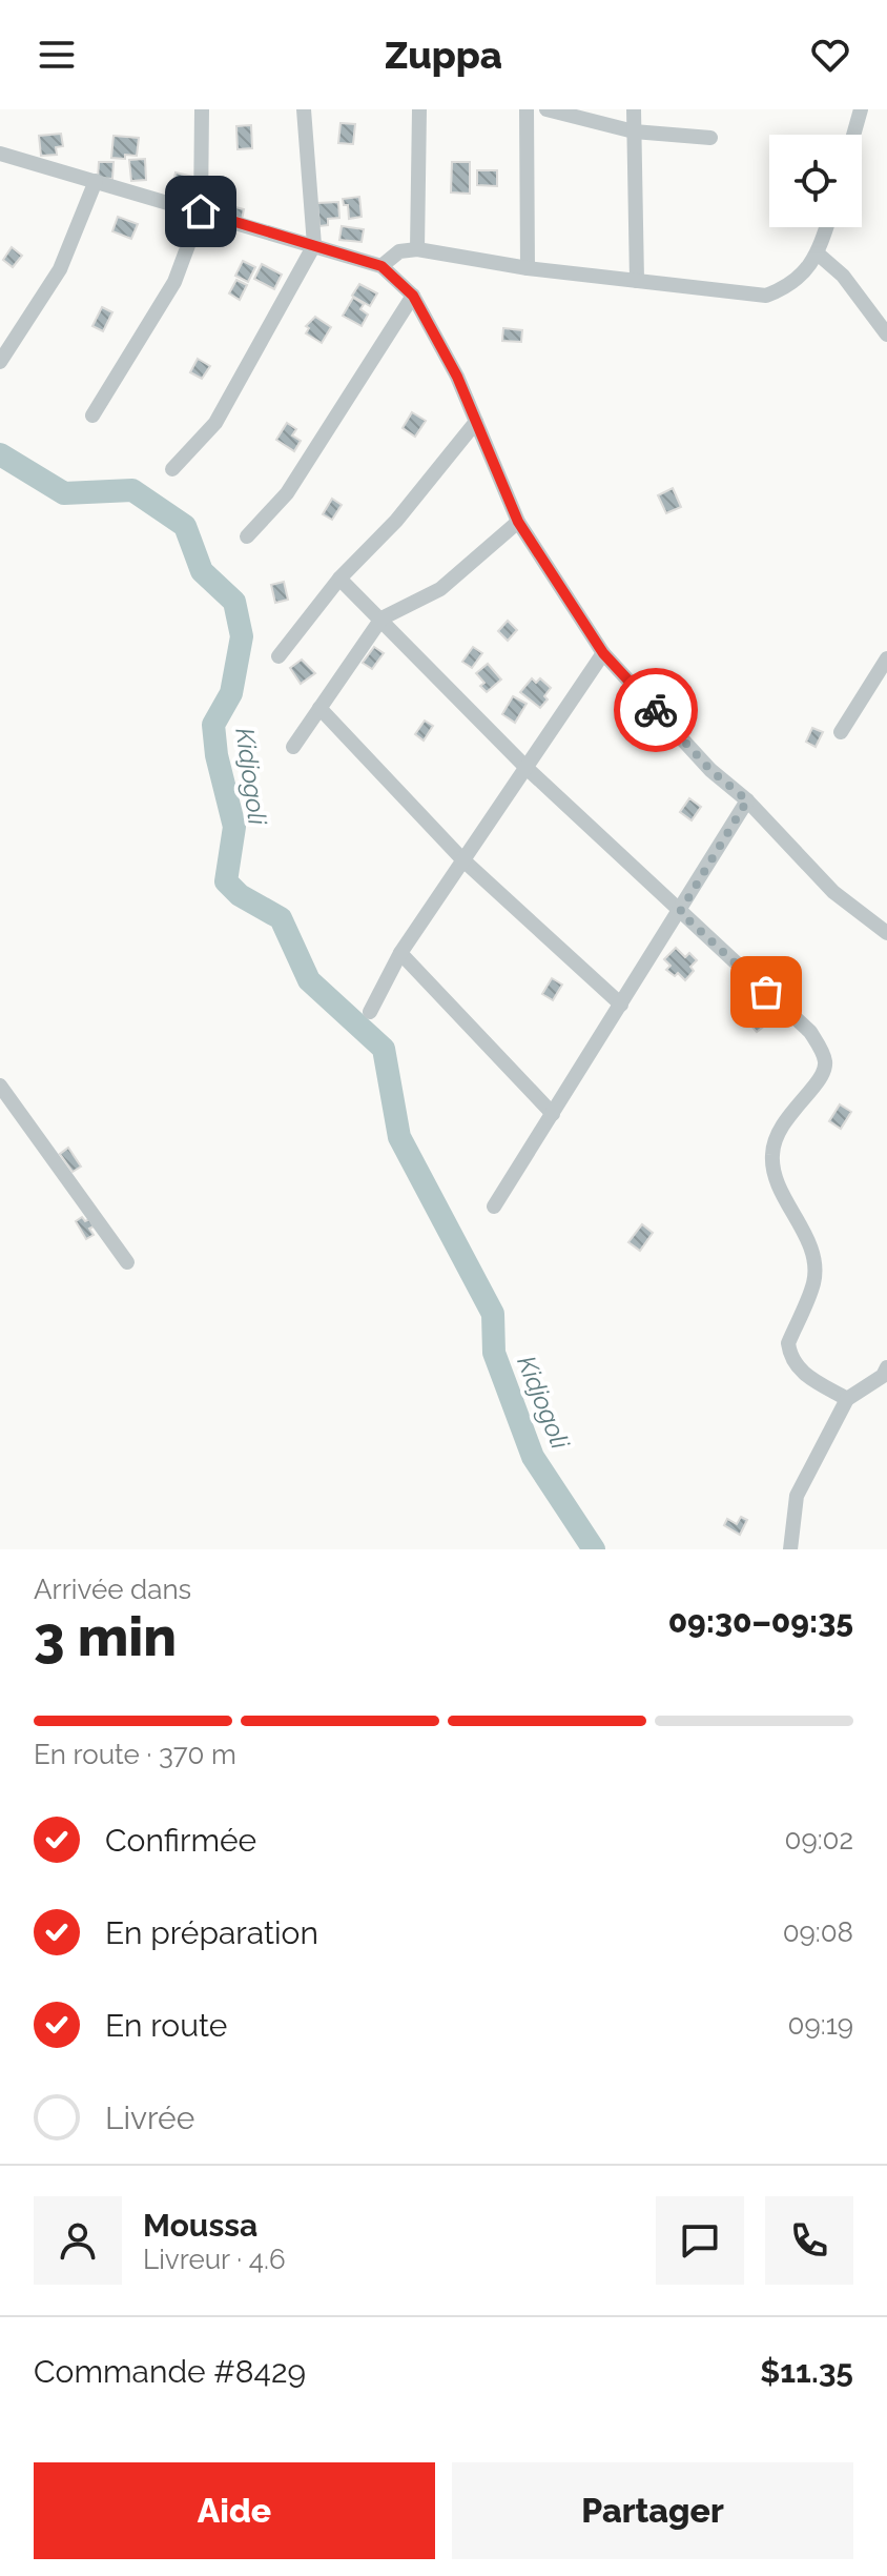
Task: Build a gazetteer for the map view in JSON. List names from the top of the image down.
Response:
{
  "water": ["Kidjogoli"],
  "page": {
    "header": "Zuppa",
    "heading": ["3 min", "Arrivée dans", "09:30–09:35"],
    "panel": [
      "Moussa",
      "Livreur · 4.6",
      "Commande #8429",
      "$11.35"
    ],
    "bar": "En route · 370 m",
    "list": [
      ["Confirmée", "09:02"],
      ["En préparation", "09:08"],
      ["En route", "09:19"],
      "Livrée"
    ],
    "buttons": ["Aide", "Partager"]
  }
}
